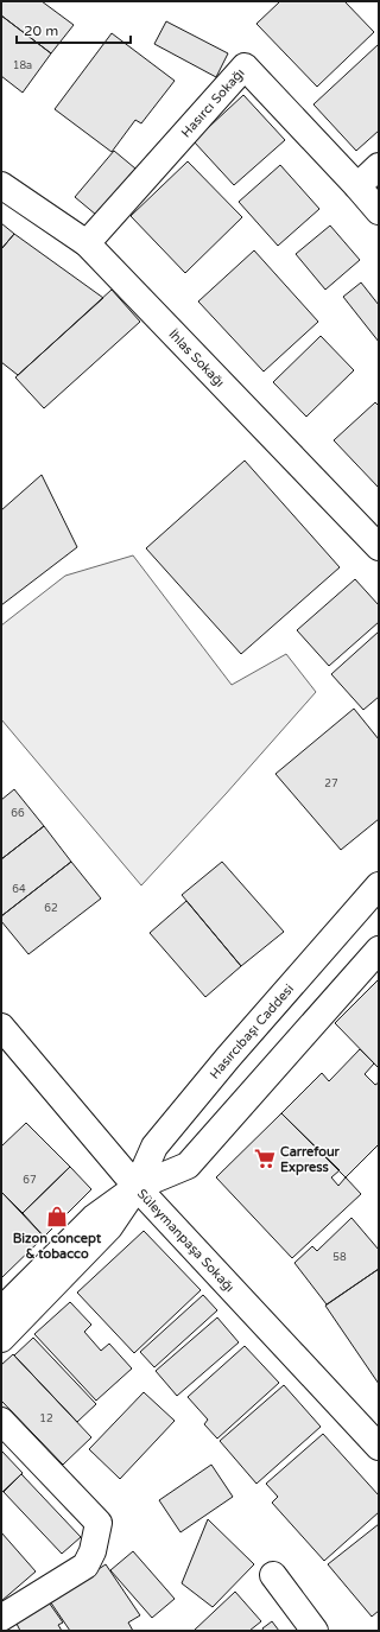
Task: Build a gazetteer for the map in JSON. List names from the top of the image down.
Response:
{
  "streets": {
    "street": [
      "Hasırcı Sokağı",
      "İhlas Sokağı",
      "Hasırcıbaşı Caddesi",
      "Süleymanpaşa Sokağı"
    ]
  },
  "crossings": [
    ["Hasırcı Sokağı", "İhlas Sokağı"],
    ["Hasırcıbaşı Caddesi", "Süleymanpaşa Sokağı"]
  ],
  "places": {
    "supermarket": ["Carrefour Express"],
    "shop": ["Bizon concept & tobacco"]
  },
  "house_numbers": [
    "18a",
    "27",
    "66",
    "64",
    "62",
    "67",
    "58",
    "12"
  ],
  "scale_bar": "20 m"
}
